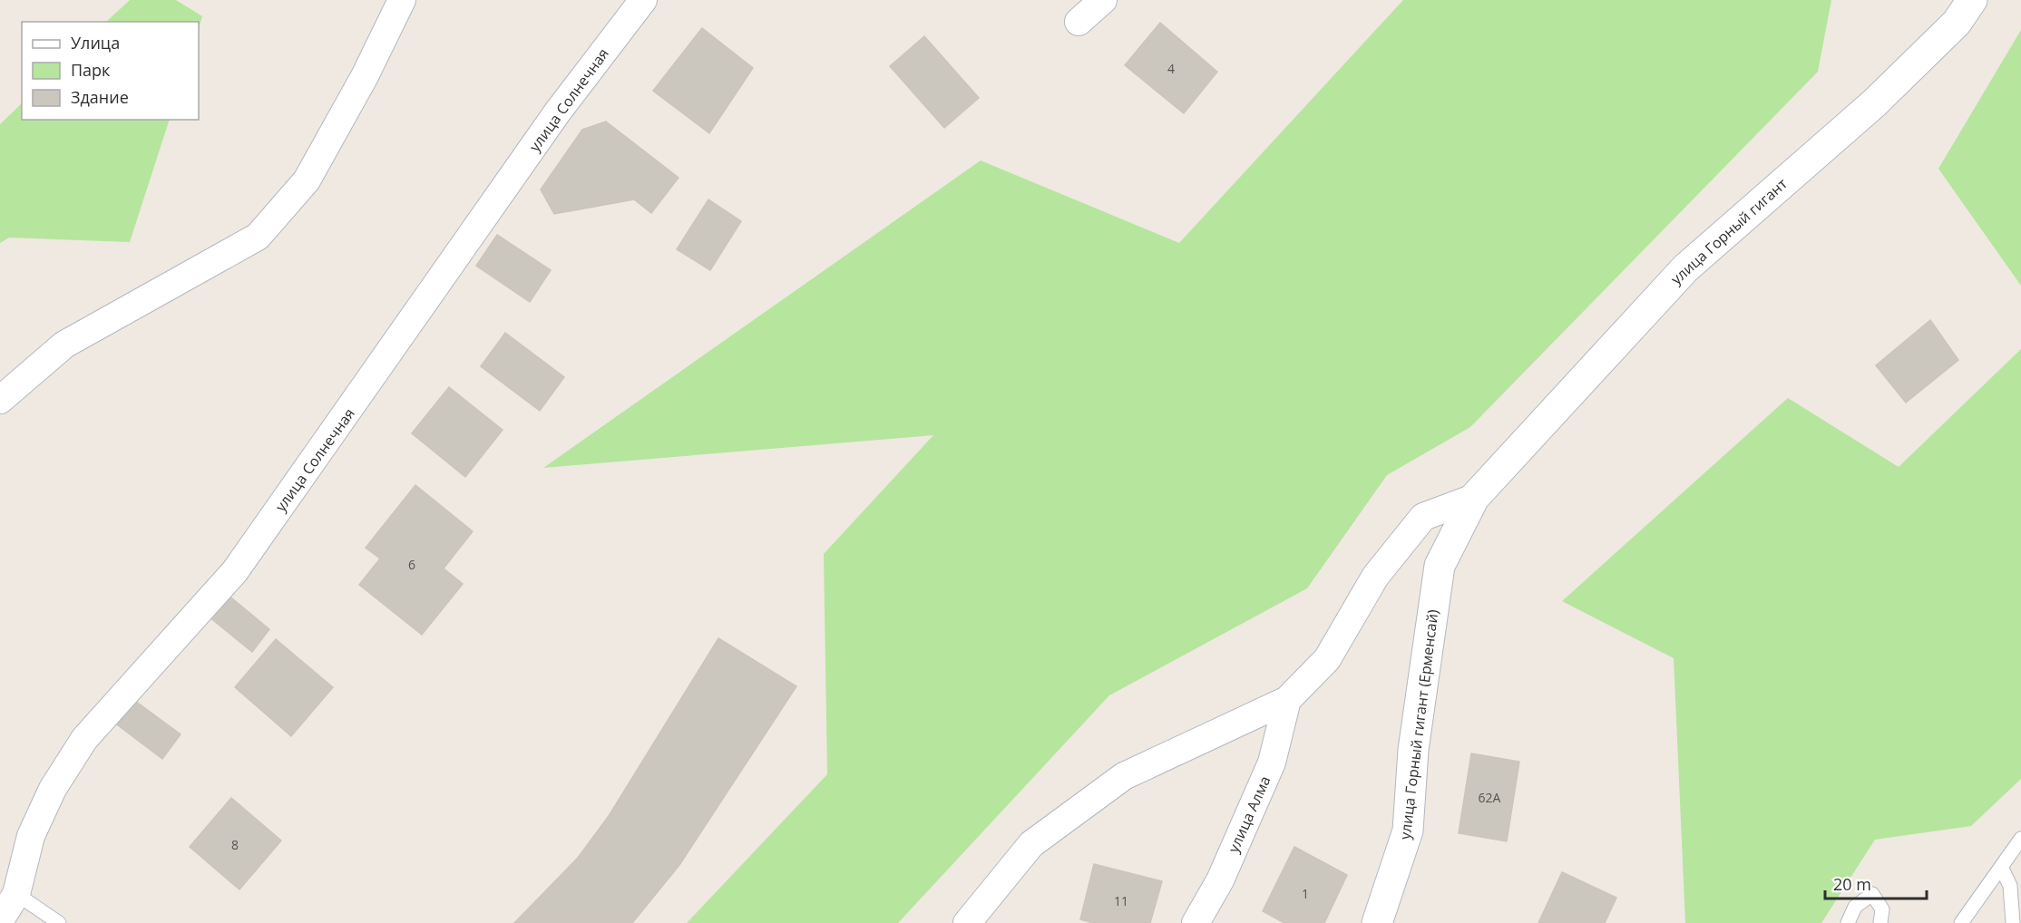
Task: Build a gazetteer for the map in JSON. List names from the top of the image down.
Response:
{
  "streets": {
    "street": [
      "улица Солнечная",
      "улица Горный гигант",
      "улица Горный гигант (Ерменсай)",
      "улица Алма"
    ]
  },
  "crossings": [
    ["улица Горный гигант", "улица Горный гигант (Ерменсай)"]
  ],
  "house_numbers": [
    "4",
    "6",
    "62А",
    "8",
    "1",
    "11"
  ],
  "legend": ["Улица", "Парк", "Здание"],
  "scale_bar": "20 m"
}
